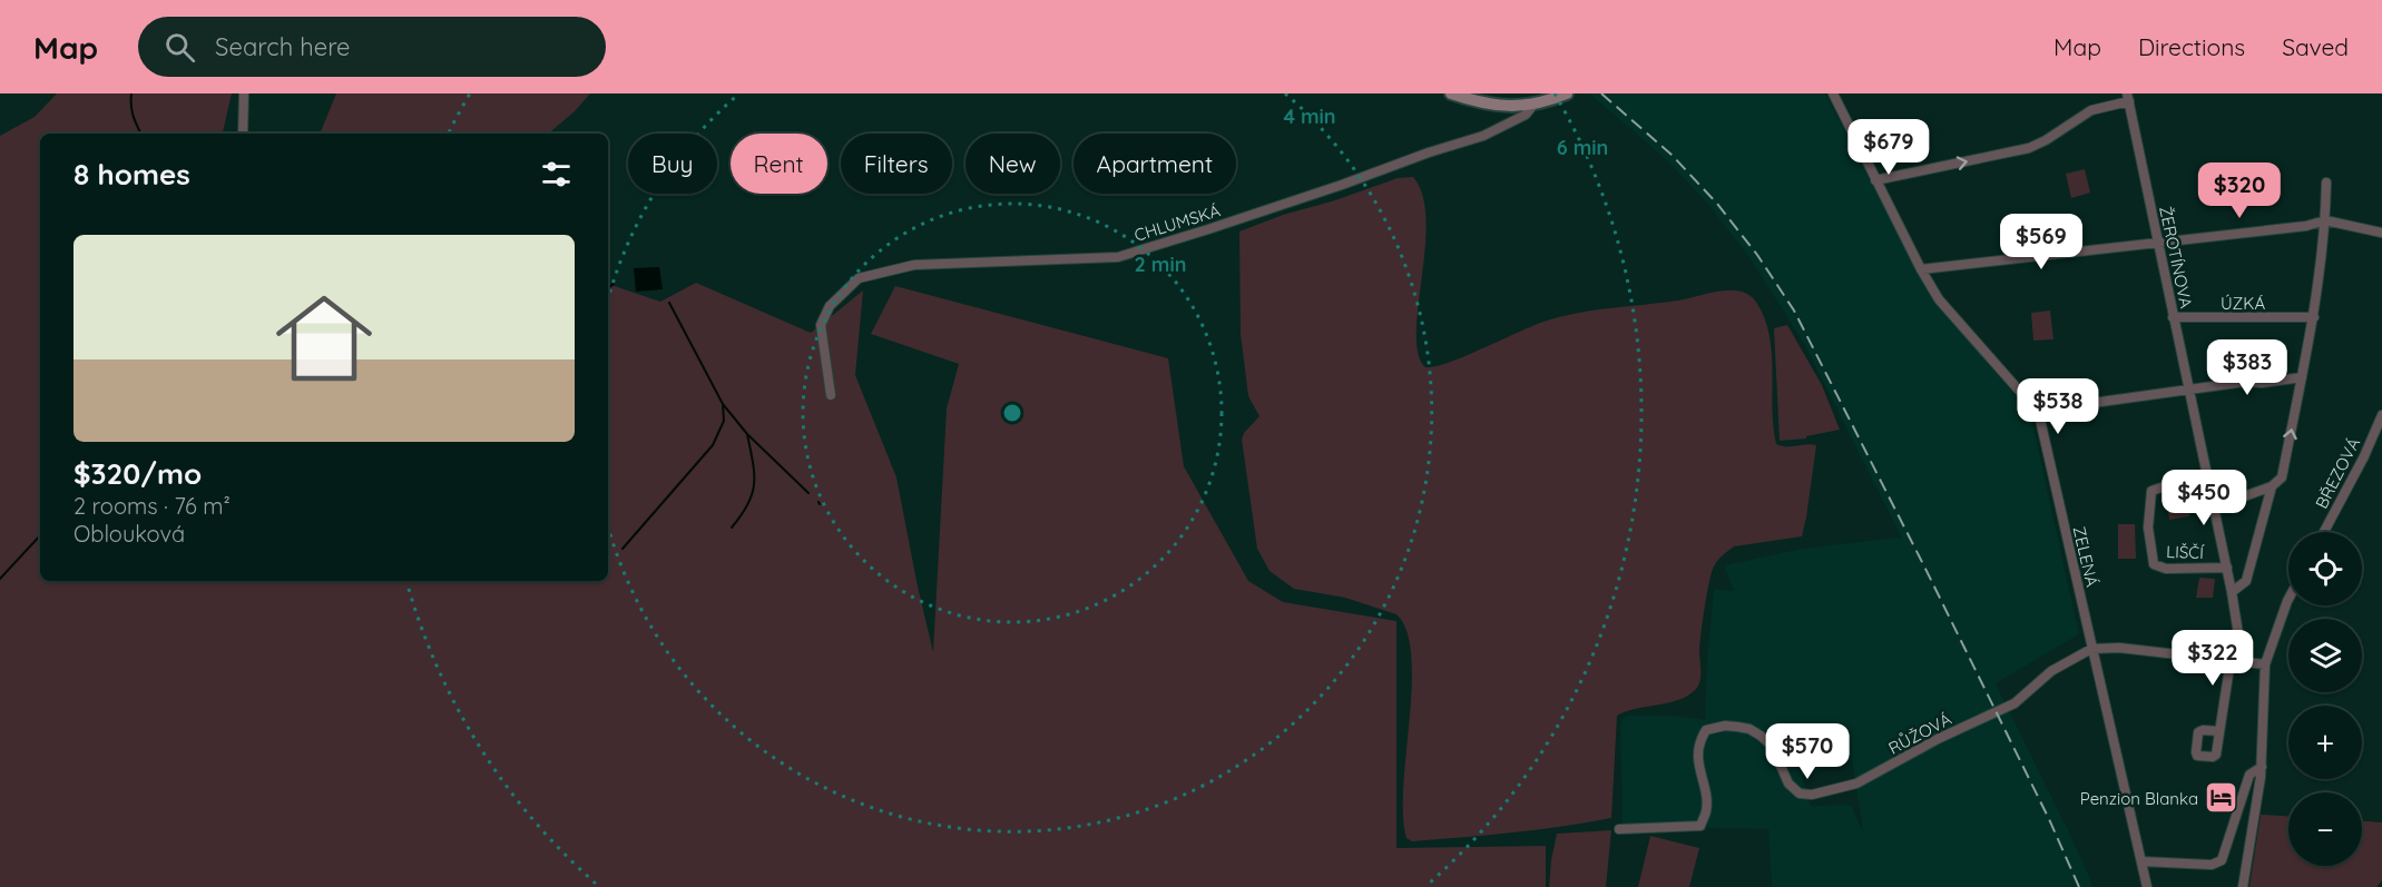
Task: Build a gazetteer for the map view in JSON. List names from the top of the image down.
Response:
{
  "streets": {
    "street": [
      "CHLUMSKÁ",
      "ŽEROTÍNOVA",
      "ÚZKÁ",
      "BŘEZOVÁ",
      "LIŠČÍ",
      "ZELENÁ",
      "RŮŽOVÁ"
    ]
  },
  "crossings": [
    ["ŽEROTÍNOVA", "ÚZKÁ"],
    ["ŽEROTÍNOVA", "LIŠČÍ"],
    ["ŽEROTÍNOVA", "RŮŽOVÁ"],
    ["ZELENÁ", "RŮŽOVÁ"]
  ],
  "places": {
    "hotel": ["Penzion Blanka"]
  },
  "page": {
    "header": "Map",
    "search": "Search here",
    "nav": ["Map", "Directions", "Saved"],
    "price": [
      "$679",
      "$320",
      "$569",
      "$383",
      "$538",
      "$450",
      "$322",
      "$570"
    ],
    "chip": [
      "Buy",
      "Rent",
      "Filters",
      "New",
      "Apartment"
    ],
    "heading": "8 homes",
    "list": [
      {
        "name": "$320/mo",
        "note": "2 rooms · 76 m² · Oblouková"
      }
    ],
    "map_buttons": ["+", "−"]
  },
  "rings": ["4 min", "6 min", "2 min"]
}
